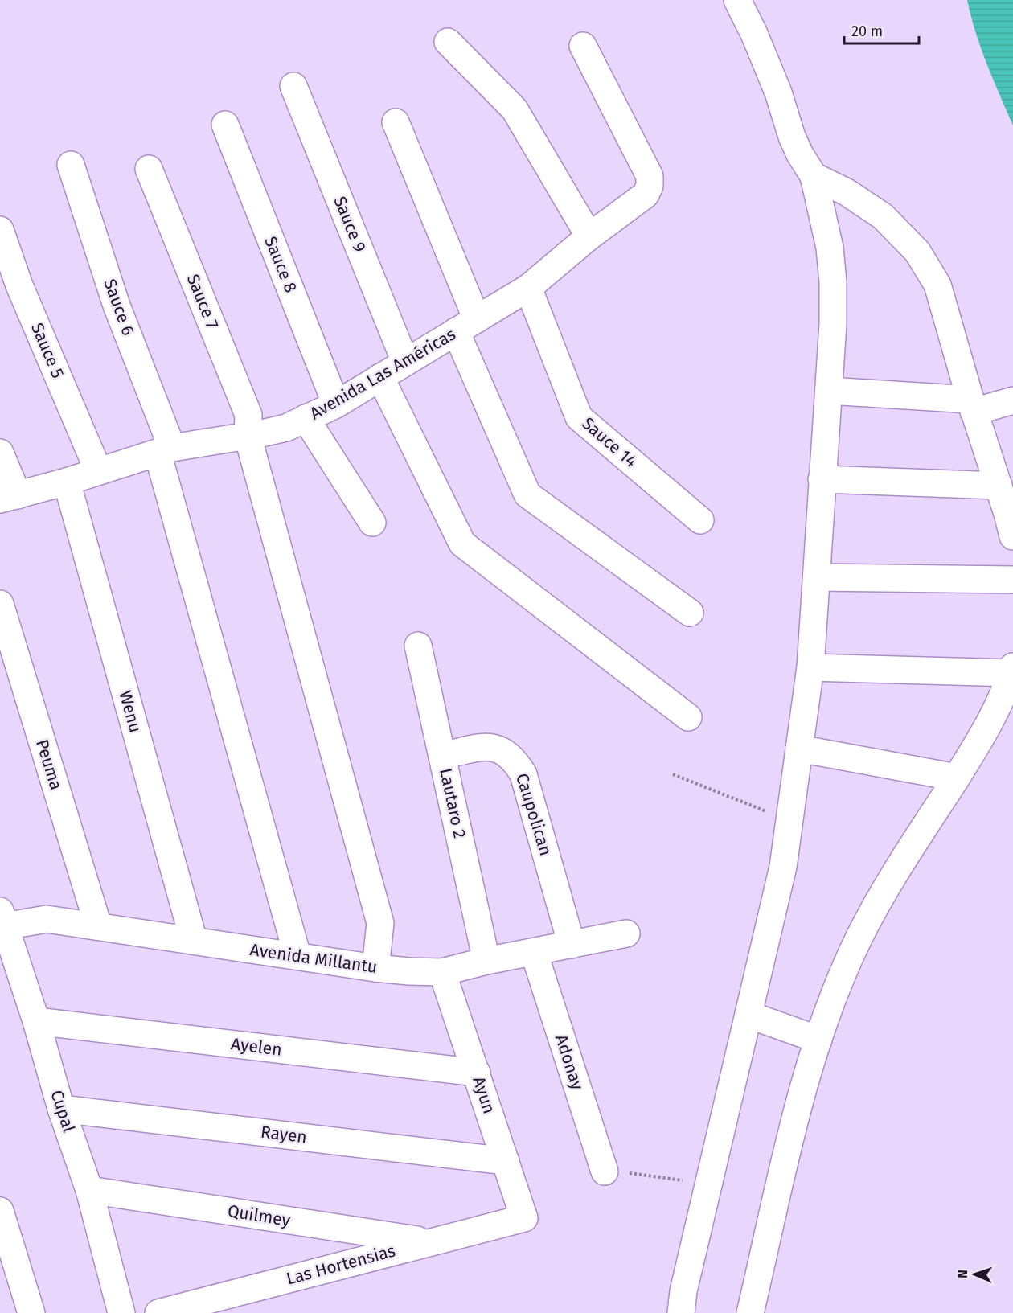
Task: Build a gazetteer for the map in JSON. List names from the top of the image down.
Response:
{
  "streets": {
    "street": [
      "Sauce 9",
      "Sauce 8",
      "Sauce 7",
      "Sauce 6",
      "Sauce 5",
      "Avenida Las Américas",
      "Sauce 14",
      "Wenu",
      "Peuma",
      "Lautaro 2",
      "Caupolican",
      "Avenida Millantu",
      "Ayelen",
      "Adonay",
      "Ayun",
      "Cupal",
      "Rayen",
      "Quilmey",
      "Las Hortensias"
    ]
  },
  "crossings": [
    ["Sauce 9", "Avenida Las Américas"],
    ["Sauce 8", "Avenida Las Américas"],
    ["Sauce 7", "Avenida Las Américas"],
    ["Sauce 7", "Avenida Millantu"],
    ["Sauce 6", "Avenida Las Américas"],
    ["Sauce 6", "Avenida Millantu"],
    ["Sauce 5", "Avenida Las Américas"],
    ["Avenida Las Américas", "Sauce 14"],
    ["Avenida Las Américas", "Wenu"],
    ["Wenu", "Avenida Millantu"],
    ["Peuma", "Avenida Millantu"],
    ["Lautaro 2", "Caupolican"],
    ["Lautaro 2", "Avenida Millantu"],
    ["Caupolican", "Avenida Millantu"],
    ["Avenida Millantu", "Adonay"],
    ["Avenida Millantu", "Ayun"],
    ["Avenida Millantu", "Cupal"],
    ["Ayelen", "Ayun"],
    ["Ayelen", "Cupal"],
    ["Ayun", "Rayen"],
    ["Ayun", "Las Hortensias"],
    ["Cupal", "Rayen"],
    ["Cupal", "Quilmey"],
    ["Quilmey", "Las Hortensias"]
  ],
  "scale_bar": "20 m",
  "north": "left"
}
